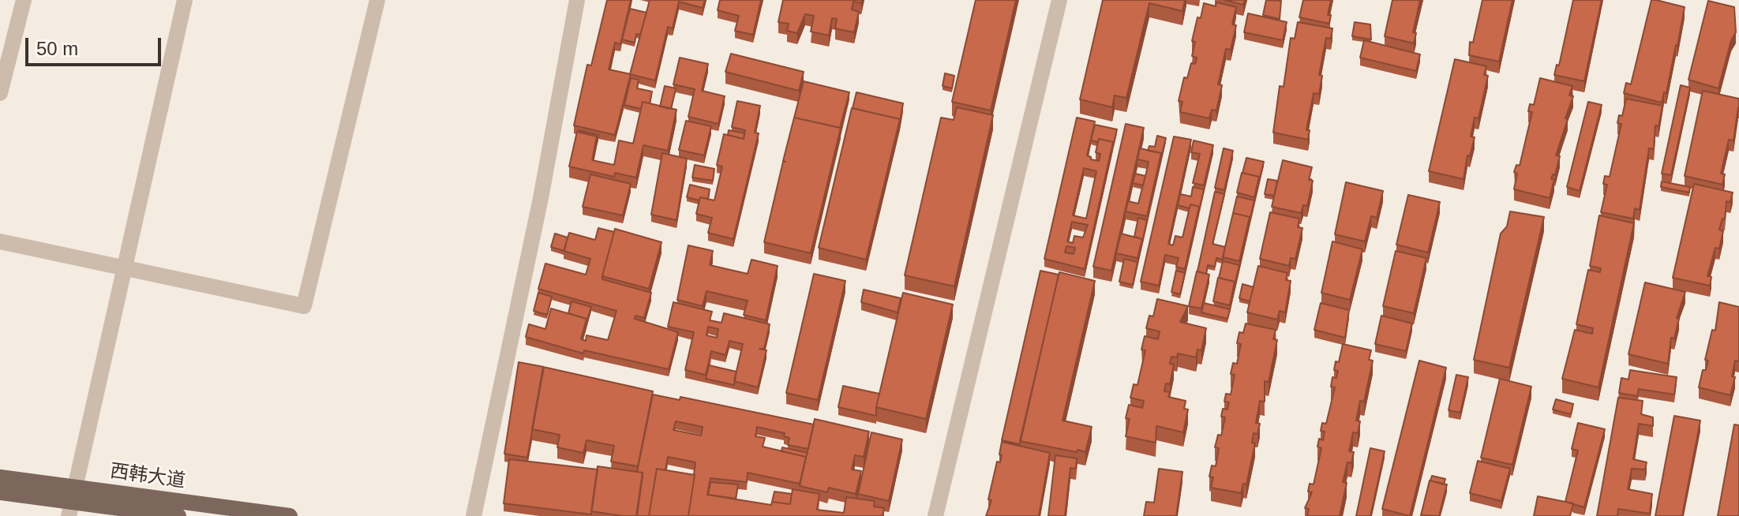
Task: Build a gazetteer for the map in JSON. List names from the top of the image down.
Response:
{
  "streets": {
    "main road": ["西韩大道"]
  },
  "scale_bar": "50 m"
}
